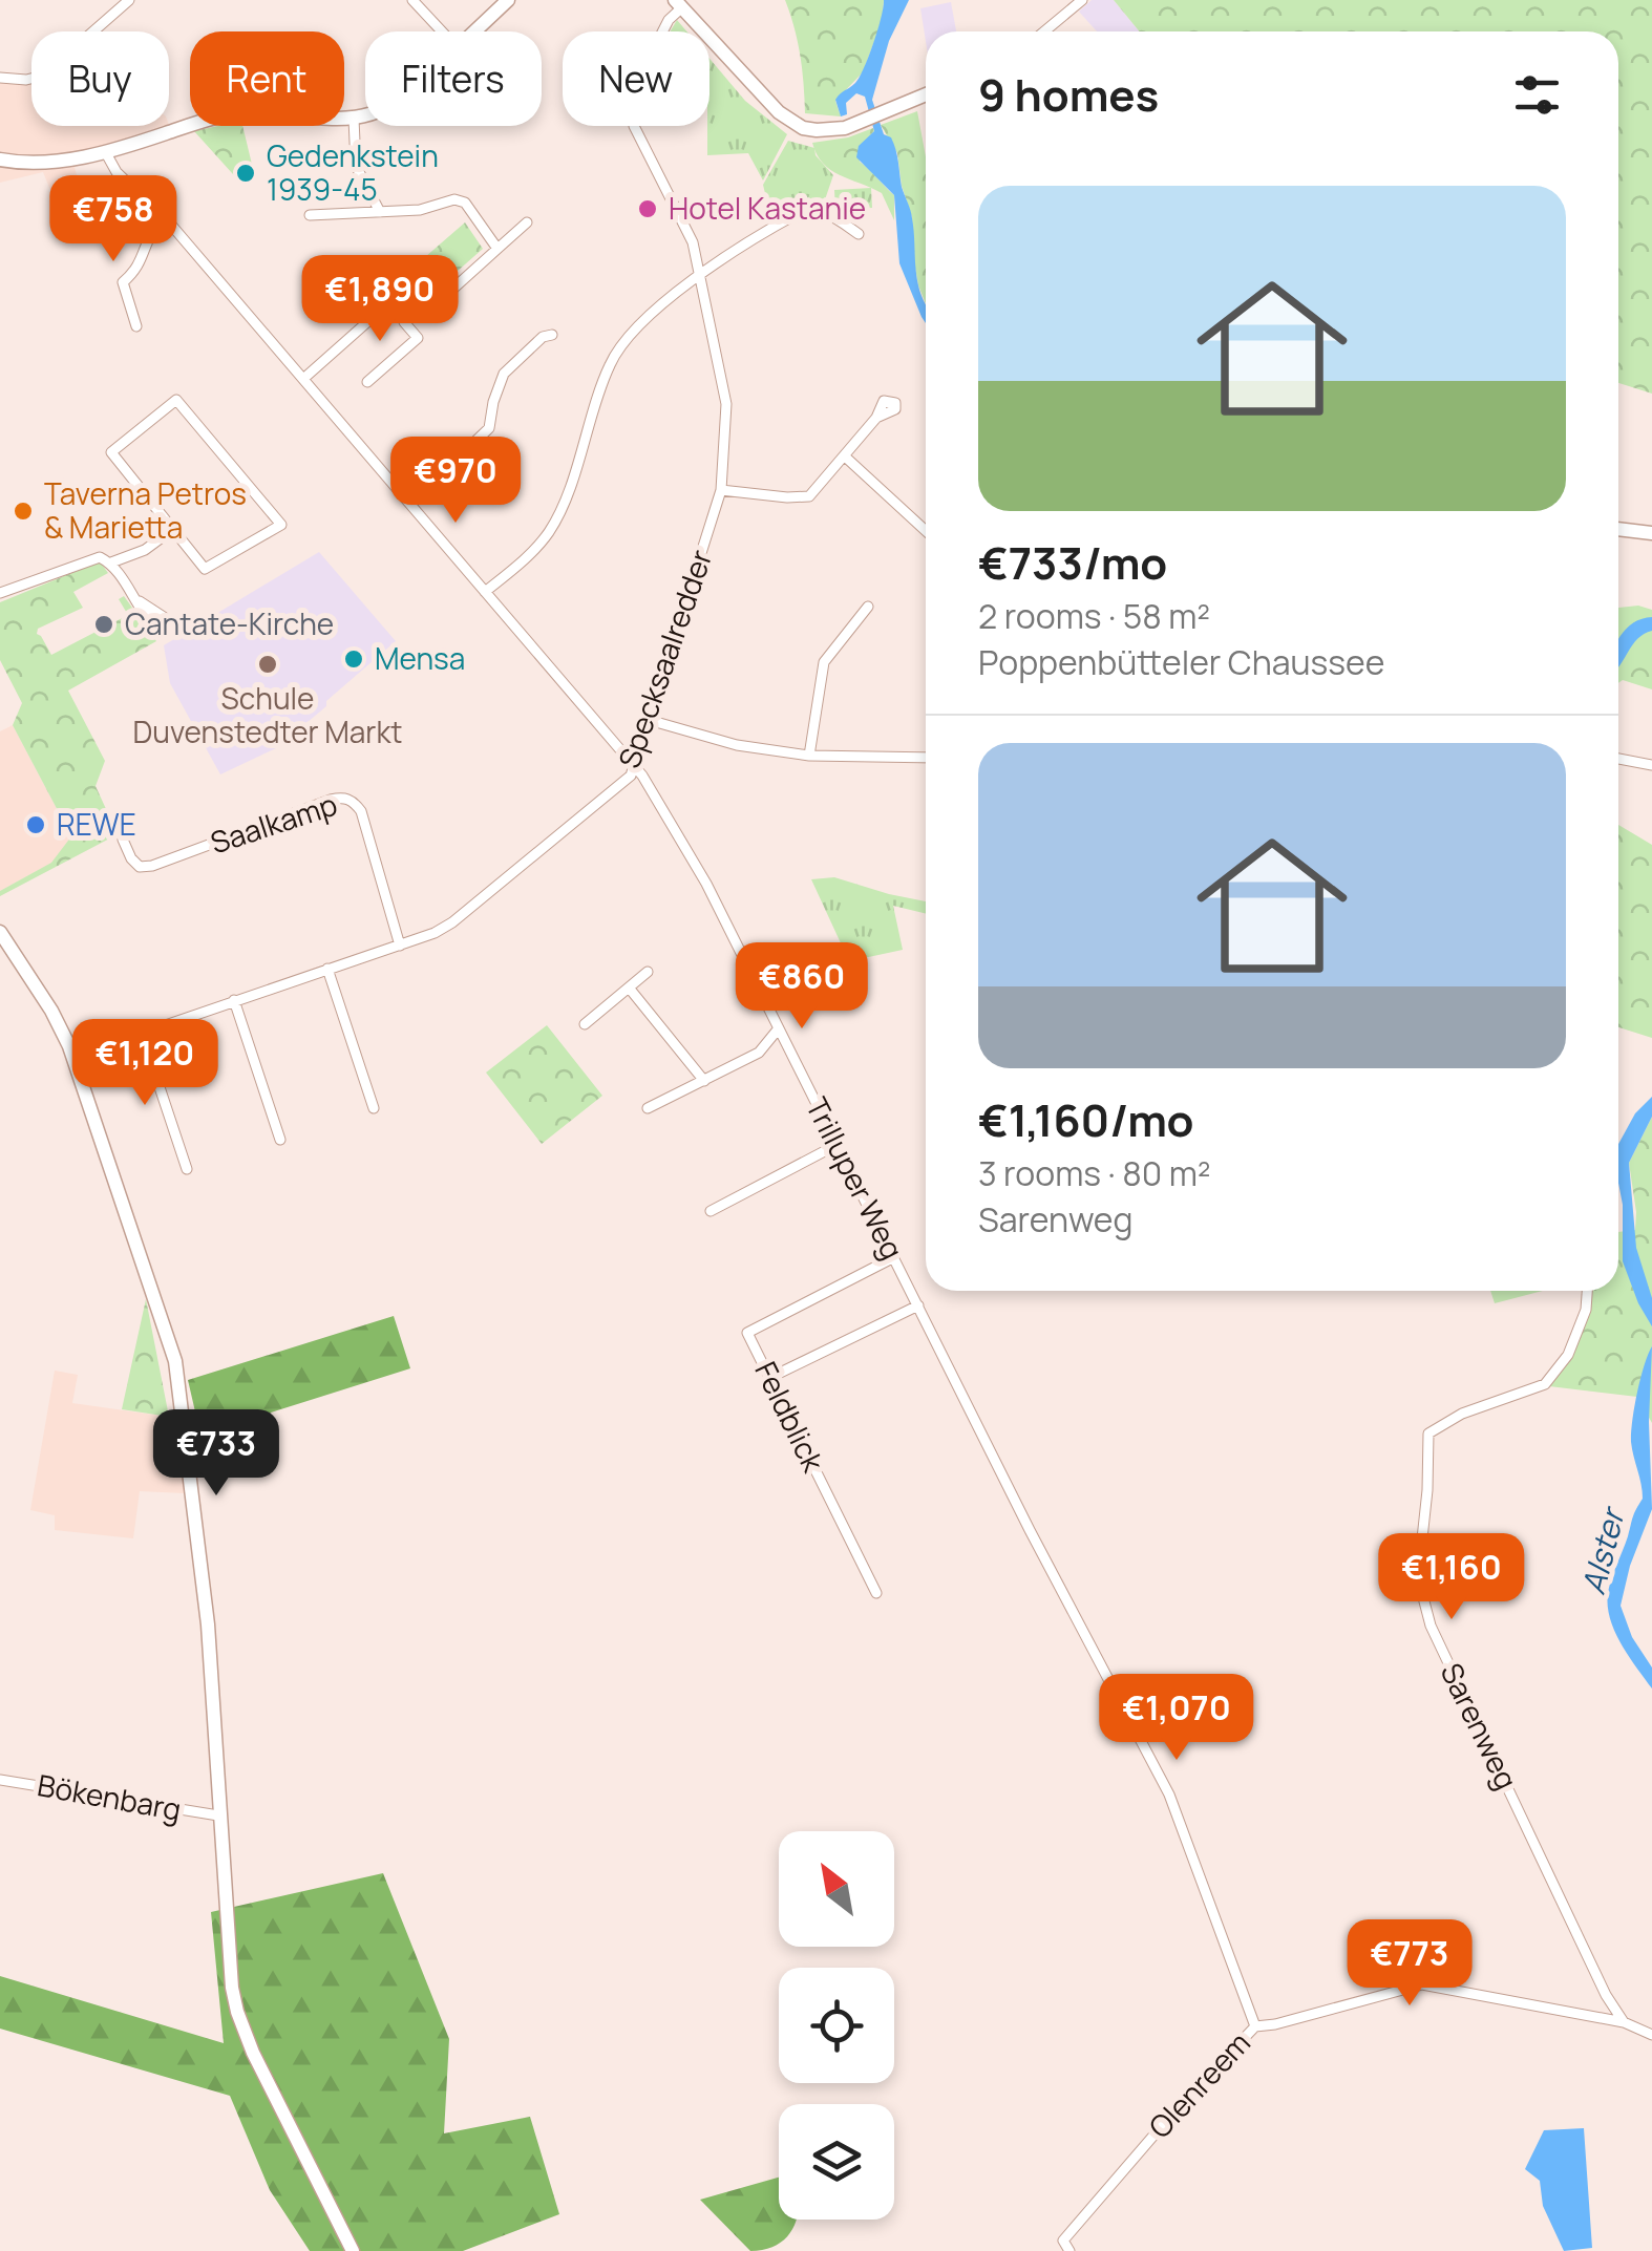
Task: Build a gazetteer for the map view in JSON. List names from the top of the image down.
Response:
{
  "streets": {
    "street": [
      "Specksaalredder",
      "Saalkamp",
      "Trilluper Weg",
      "Feldblick",
      "Sarenweg",
      "Bökenbarg",
      "Olenreem"
    ]
  },
  "crossings": [
    ["Specksaalredder", "Saalkamp"],
    ["Specksaalredder", "Trilluper Weg"],
    ["Trilluper Weg", "Feldblick"],
    ["Trilluper Weg", "Olenreem"],
    ["Sarenweg", "Olenreem"]
  ],
  "water": ["Alster"],
  "places": [
    "Gedenkstein 1939-45",
    "Hotel Kastanie",
    "Taverna Petros & Marietta",
    "Cantate-Kirche",
    "Mensa",
    "Schule Duvenstedter Markt",
    "REWE"
  ],
  "north": "top left",
  "page": {
    "chip": [
      "Buy",
      "Rent",
      "Filters",
      "New"
    ],
    "heading": "9 homes",
    "list": [
      {
        "name": "€733/mo",
        "note": "2 rooms · 58 m² · Poppenbütteler Chaussee"
      },
      {
        "name": "€1,160/mo",
        "note": "3 rooms · 80 m² · Sarenweg"
      }
    ],
    "price": [
      "€758",
      "€1,890",
      "€970",
      "€860",
      "€1,120",
      "€733",
      "€1,160",
      "€1,070",
      "€773"
    ]
  }
}
